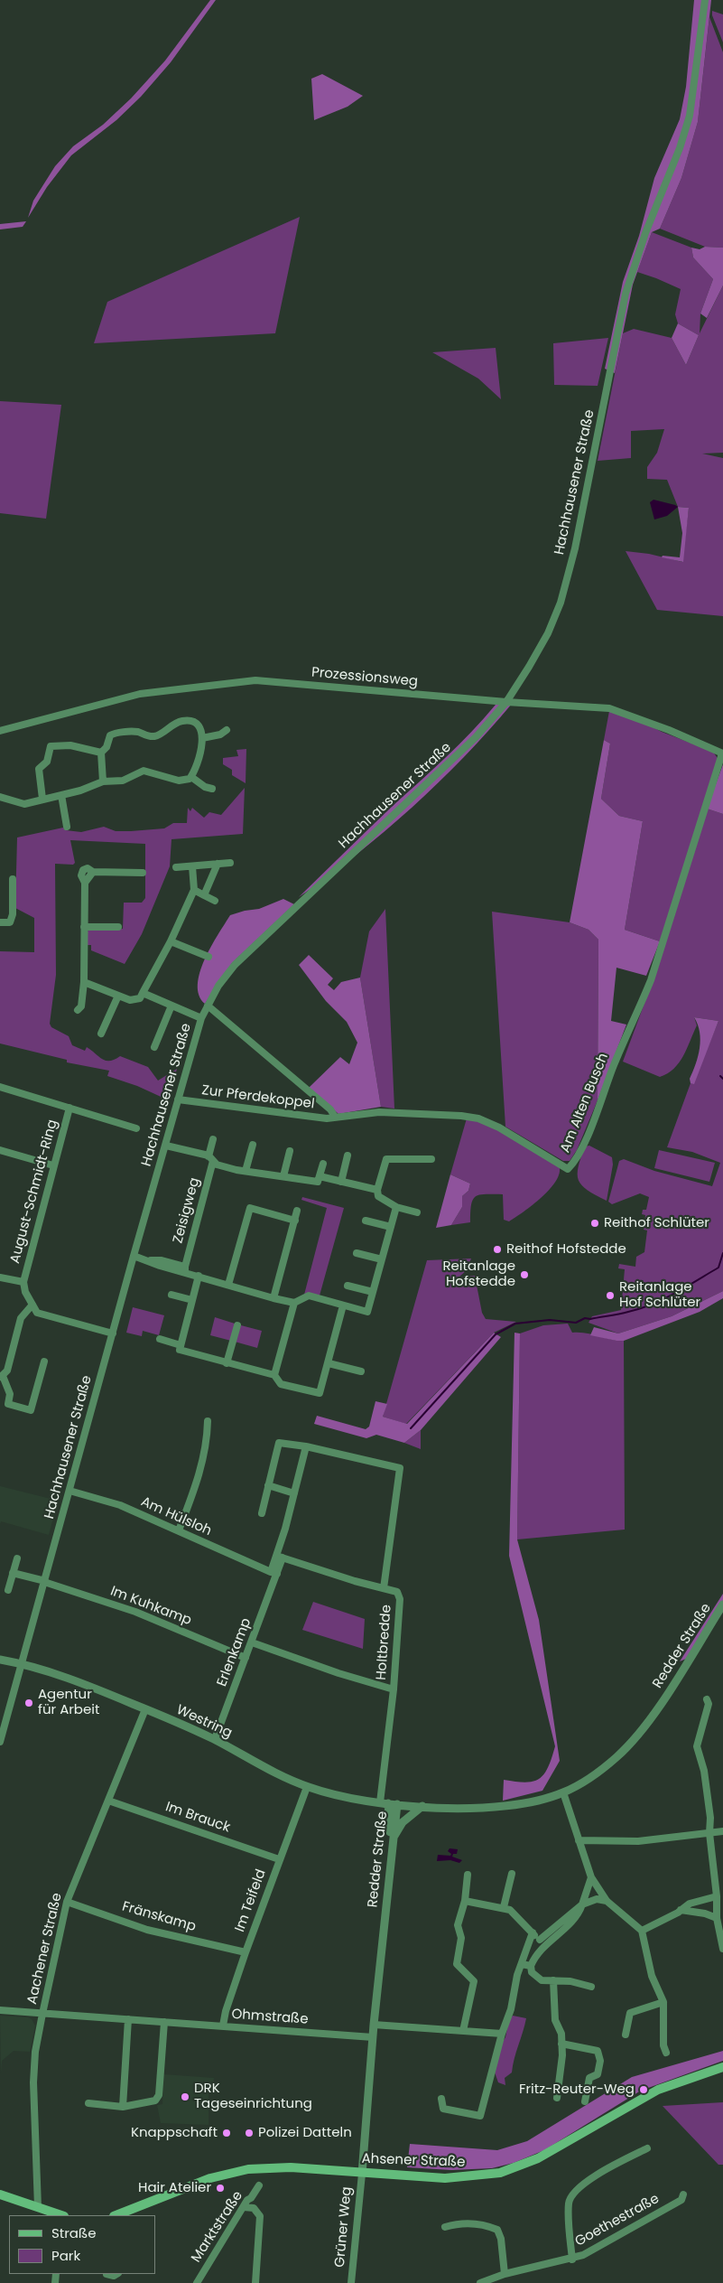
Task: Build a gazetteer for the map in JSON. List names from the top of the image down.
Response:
{
  "streets": {
    "main road": ["Ahsener Straße"],
    "street": [
      "Hachhausener Straße",
      "Prozessionsweg",
      "Zur Pferdekoppel",
      "Am Alten Busch",
      "August-Schmidt-Ring",
      "Zeisigweg",
      "Am Hülsloh",
      "Im Kuhkamp",
      "Holtbredde",
      "Redder Straße",
      "Erlenkamp",
      "Westring",
      "Im Brauck",
      "Im Teifeld",
      "Fränskamp",
      "Aachener Straße",
      "Ohmstraße",
      "Goethestraße",
      "Marktstraße",
      "Grüner Weg"
    ]
  },
  "crossings": [
    ["Hachhausener Straße", "Prozessionsweg"],
    ["Hachhausener Straße", "Zur Pferdekoppel"],
    ["Hachhausener Straße", "Am Hülsloh"],
    ["Hachhausener Straße", "Im Kuhkamp"],
    ["Hachhausener Straße", "Westring"],
    ["Prozessionsweg", "Am Alten Busch"],
    ["Zur Pferdekoppel", "Am Alten Busch"],
    ["Am Hülsloh", "Erlenkamp"],
    ["Im Kuhkamp", "Erlenkamp"],
    ["Holtbredde", "Erlenkamp"],
    ["Holtbredde", "Westring"],
    ["Redder Straße", "Westring"],
    ["Redder Straße", "Ohmstraße"],
    ["Redder Straße", "Ahsener Straße"],
    ["Redder Straße", "Grüner Weg"],
    ["Erlenkamp", "Westring"],
    ["Westring", "Im Teifeld"],
    ["Westring", "Aachener Straße"],
    ["Im Brauck", "Im Teifeld"],
    ["Im Brauck", "Aachener Straße"],
    ["Im Teifeld", "Fränskamp"],
    ["Im Teifeld", "Ohmstraße"],
    ["Fränskamp", "Aachener Straße"],
    ["Aachener Straße", "Ohmstraße"],
    ["Ahsener Straße", "Grüner Weg"]
  ],
  "places": [
    "Reithof Schlüter",
    "Reithof Hofstedde",
    "Reitanlage Hofstedde",
    "Reitanlage Hof Schlüter",
    "Agentur für Arbeit",
    "Fritz-Reuter-Weg",
    "DRK Tageseinrichtung",
    "Knappschaft",
    "Polizei Datteln",
    "Hair Atelier"
  ],
  "legend": ["Straße", "Park"]
}
